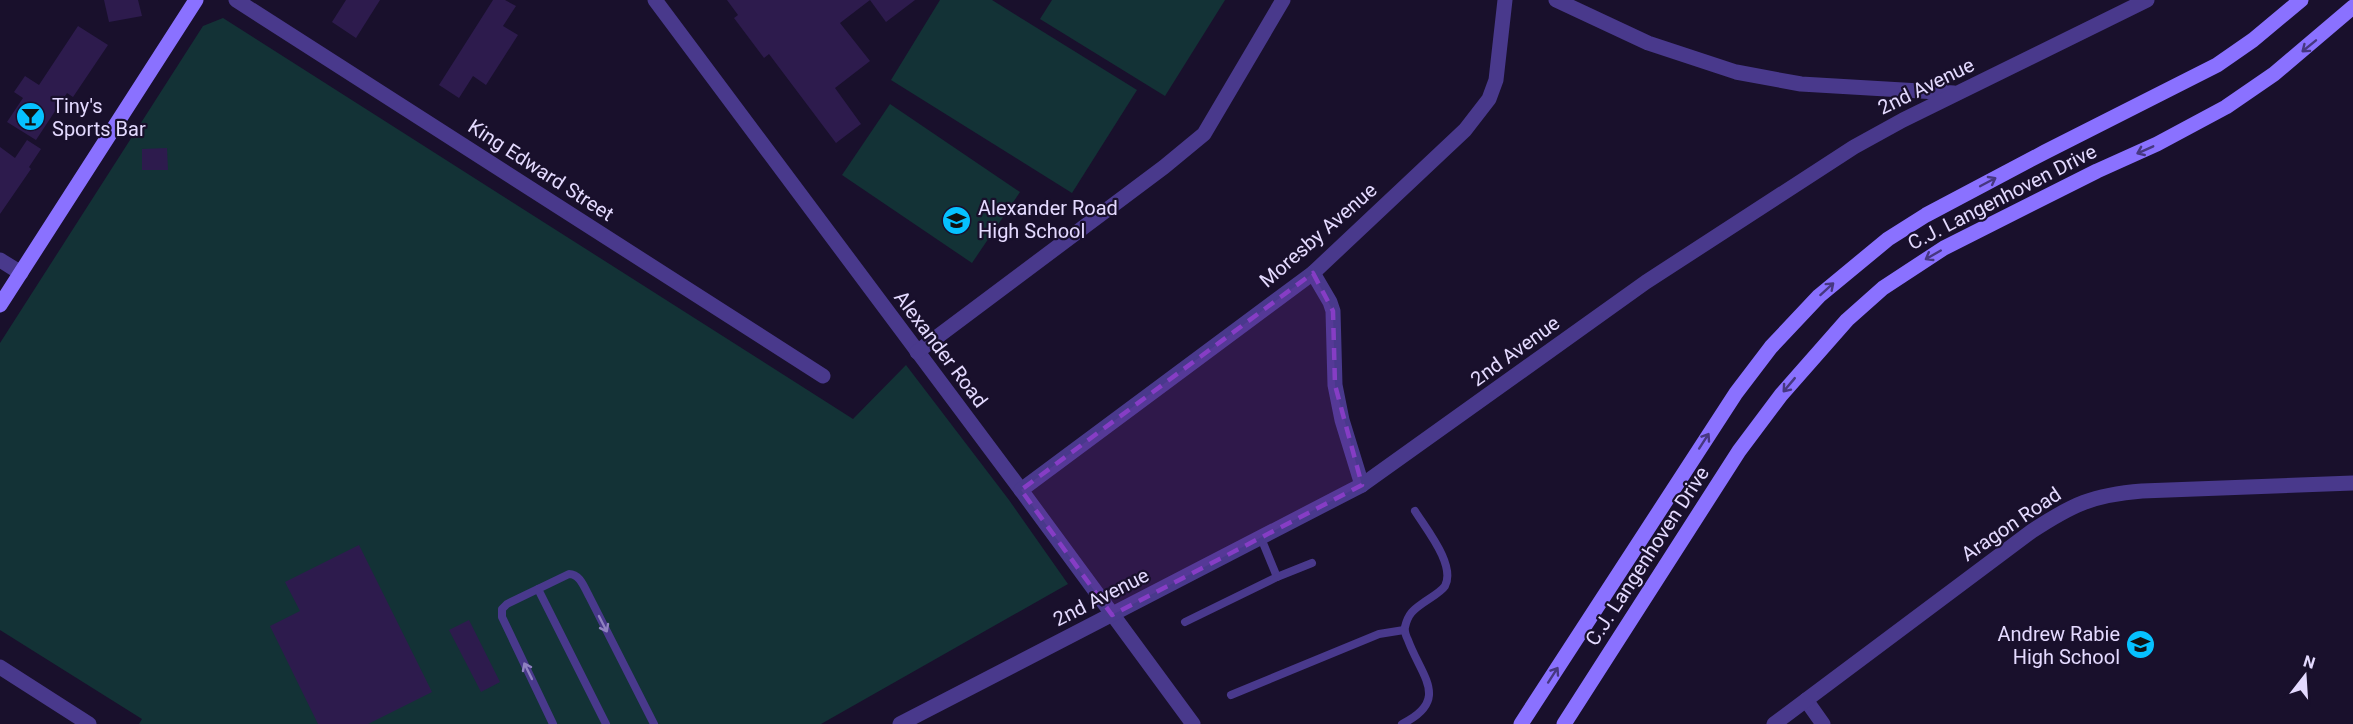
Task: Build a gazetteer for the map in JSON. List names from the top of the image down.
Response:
{
  "streets": {
    "main road": ["C.J. Langenhoven Drive"],
    "street": [
      "2nd Avenue",
      "King Edward Street",
      "Moresby Avenue",
      "Alexander Road",
      "Aragon Road"
    ]
  },
  "crossings": [
    ["2nd Avenue", "Alexander Road"],
    ["Moresby Avenue", "Alexander Road"]
  ],
  "places": {
    "bar": ["Tiny's Sports Bar"],
    "school or university": ["Alexander Road High School", "Andrew Rabie High School"]
  },
  "north": "top"
}
